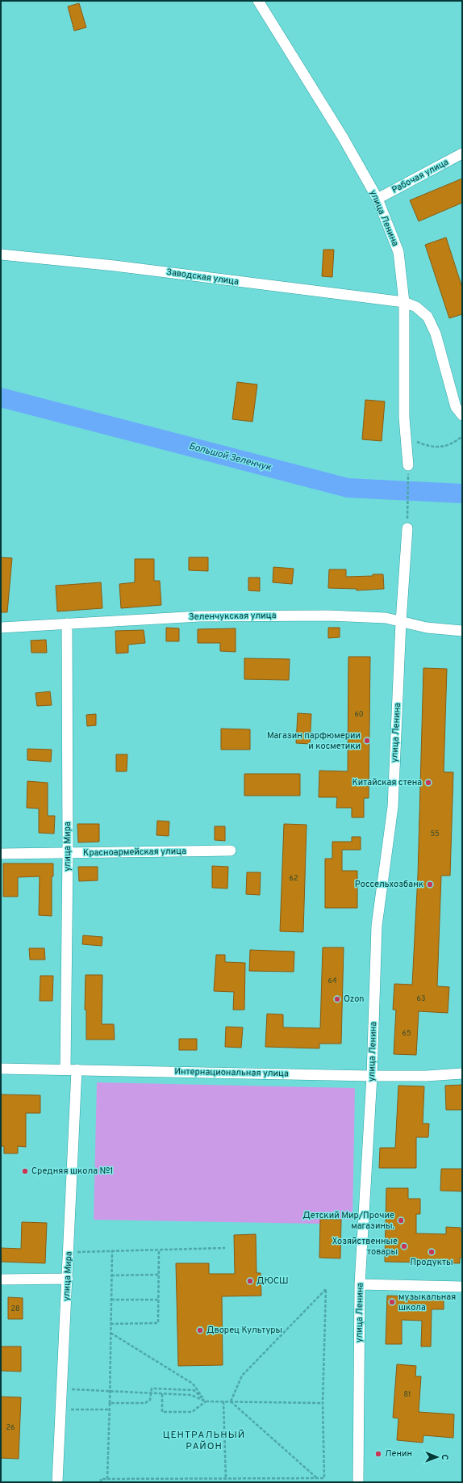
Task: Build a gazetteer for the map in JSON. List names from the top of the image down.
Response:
{
  "streets": {
    "street": [
      "Рабочая улица",
      "улица Ленина",
      "Заводская улица",
      "Зеленчукская улица",
      "улица Мира",
      "Красноармейская улица",
      "Интернациональная улица"
    ]
  },
  "crossings": [
    ["Рабочая улица", "улица Ленина"],
    ["улица Ленина", "Заводская улица"],
    ["улица Ленина", "Зеленчукская улица"],
    ["улица Ленина", "Интернациональная улица"],
    ["Зеленчукская улица", "улица Мира"],
    ["улица Мира", "Красноармейская улица"],
    ["улица Мира", "Интернациональная улица"]
  ],
  "districts": ["ЦЕНТРАЛЬНЫЙ РАЙОН"],
  "water": ["Большой Зеленчук"],
  "places": [
    "Магазин парфюмерии и косметики",
    "Китайская стена",
    "Россельхозбанк",
    "Ozon",
    "Средняя школа №1",
    "Детский Мир/Прочие магазины.",
    "Хозяйственные товары",
    "Продукты",
    "ДЮСШ",
    "музыкальная школа",
    "Дворец Культуры",
    "Ленин"
  ],
  "house_numbers": [
    "60",
    "55",
    "62",
    "64",
    "63",
    "65",
    "28",
    "81",
    "26"
  ],
  "north": "right"
}
